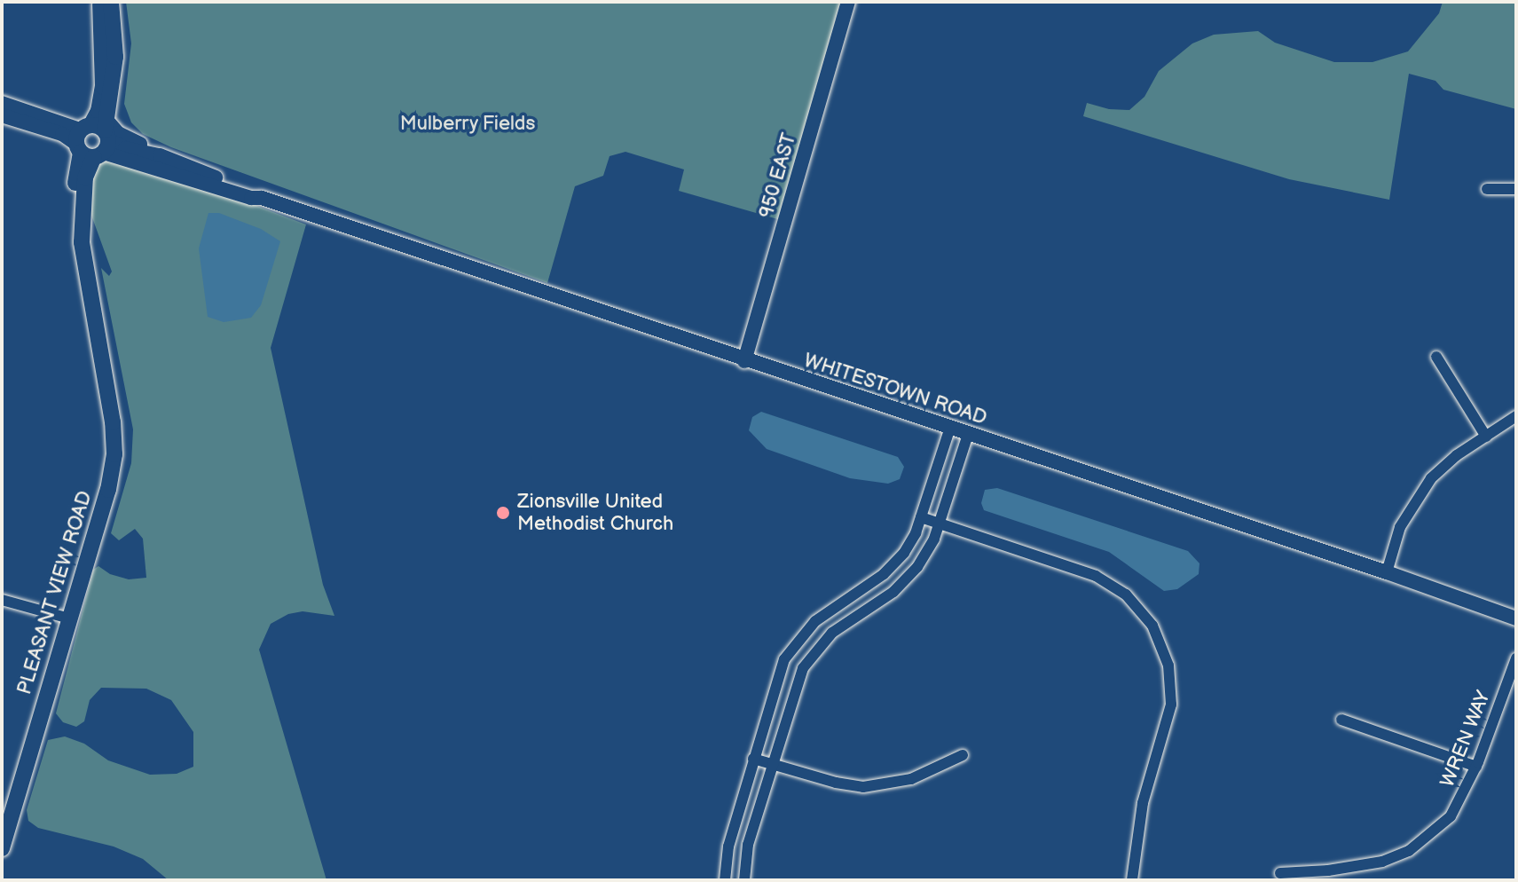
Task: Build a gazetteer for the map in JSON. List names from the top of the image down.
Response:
{
  "streets": {
    "main road": ["PLEASANT VIEW ROAD"],
    "street": ["950 EAST", "WHITESTOWN ROAD", "WREN WAY"]
  },
  "crossings": [
    ["950 EAST", "WHITESTOWN ROAD"],
    ["WHITESTOWN ROAD", "PLEASANT VIEW ROAD"]
  ],
  "parks": ["Mulberry Fields"],
  "places": ["Zionsville United Methodist Church"]
}
